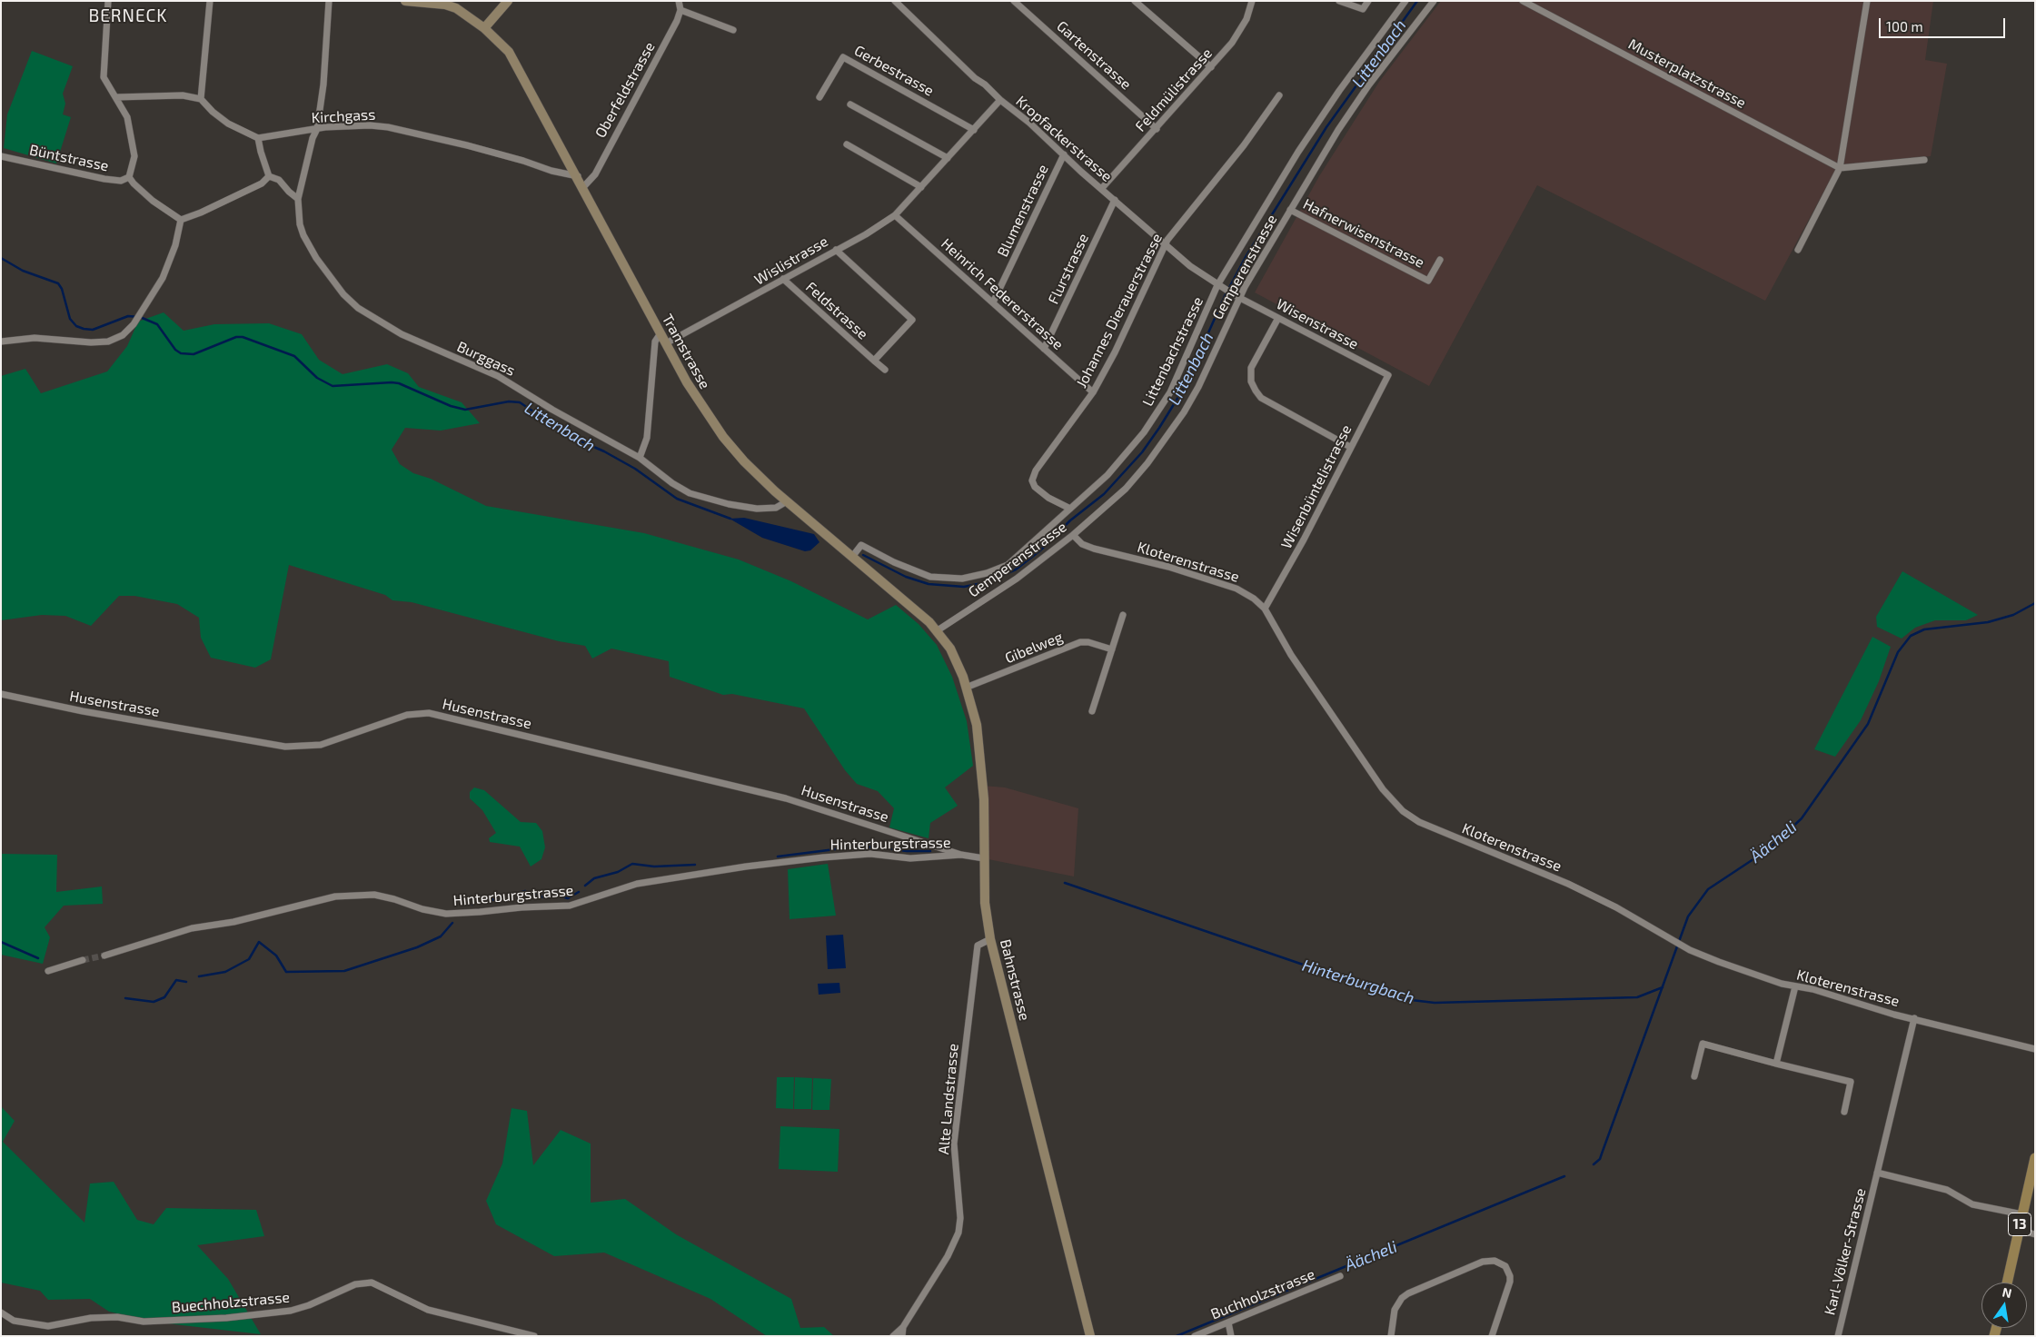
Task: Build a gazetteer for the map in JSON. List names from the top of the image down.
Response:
{
  "streets": {
    "main road": ["Tramstrasse", "Bahnstrasse", "13"],
    "street": [
      "Gartenstrasse",
      "Gerbestrasse",
      "Musterplatzstrasse",
      "Oberfeldstrasse",
      "Feldmülistrasse",
      "Kirchgass",
      "Kropfackerstrasse",
      "Büntstrasse",
      "Blumenstrasse",
      "Hafnerwisenstrasse",
      "Wislistrasse",
      "Gemperenstrasse",
      "Flurstrasse",
      "Heinrich Federerstrasse",
      "Feldstrasse",
      "Johannes Dierauerstrasse",
      "Wisenstrasse",
      "Littenbachstrasse",
      "Burggass",
      "Wisenbüntelistrasse",
      "Kloterenstrasse",
      "Gibelweg",
      "Husenstrasse",
      "Hinterburgstrasse",
      "Alte Landstrasse",
      "Karl-Völker-Strasse",
      "Buchholzstrasse",
      "Buechholzstrasse"
    ]
  },
  "crossings": [
    ["Gartenstrasse", "Feldmülistrasse"],
    ["Gerbestrasse", "Wislistrasse"],
    ["Oberfeldstrasse", "Tramstrasse"],
    ["Feldmülistrasse", "Kropfackerstrasse"],
    ["Kirchgass", "Tramstrasse"],
    ["Kirchgass", "Burggass"],
    ["Kropfackerstrasse", "Blumenstrasse"],
    ["Kropfackerstrasse", "Wislistrasse"],
    ["Kropfackerstrasse", "Flurstrasse"],
    ["Kropfackerstrasse", "Johannes Dierauerstrasse"],
    ["Kropfackerstrasse", "Wisenstrasse"],
    ["Kropfackerstrasse", "Littenbachstrasse"],
    ["Blumenstrasse", "Heinrich Federerstrasse"],
    ["Hafnerwisenstrasse", "Gemperenstrasse"],
    ["Wislistrasse", "Heinrich Federerstrasse"],
    ["Wislistrasse", "Feldstrasse"],
    ["Wislistrasse", "Tramstrasse"],
    ["Gemperenstrasse", "Wisenstrasse"],
    ["Gemperenstrasse", "Tramstrasse"],
    ["Gemperenstrasse", "Kloterenstrasse"],
    ["Gemperenstrasse", "Bahnstrasse"],
    ["Flurstrasse", "Heinrich Federerstrasse"],
    ["Heinrich Federerstrasse", "Johannes Dierauerstrasse"],
    ["Johannes Dierauerstrasse", "Littenbachstrasse"],
    ["Wisenstrasse", "Littenbachstrasse"],
    ["Wisenstrasse", "Wisenbüntelistrasse"],
    ["Tramstrasse", "Littenbachstrasse"],
    ["Tramstrasse", "Burggass"],
    ["Tramstrasse", "Bahnstrasse"],
    ["Wisenbüntelistrasse", "Kloterenstrasse"],
    ["Kloterenstrasse", "Karl-Völker-Strasse"],
    ["Gibelweg", "Bahnstrasse"],
    ["Husenstrasse", "Hinterburgstrasse"],
    ["Hinterburgstrasse", "Bahnstrasse"],
    ["Bahnstrasse", "Alte Landstrasse"],
    ["13", "Karl-Völker-Strasse"]
  ],
  "districts": ["BERNECK"],
  "water": ["Littenbach", "Äächeli", "Hinterburgbach"],
  "scale_bar": "100 m",
  "north": "top"
}
